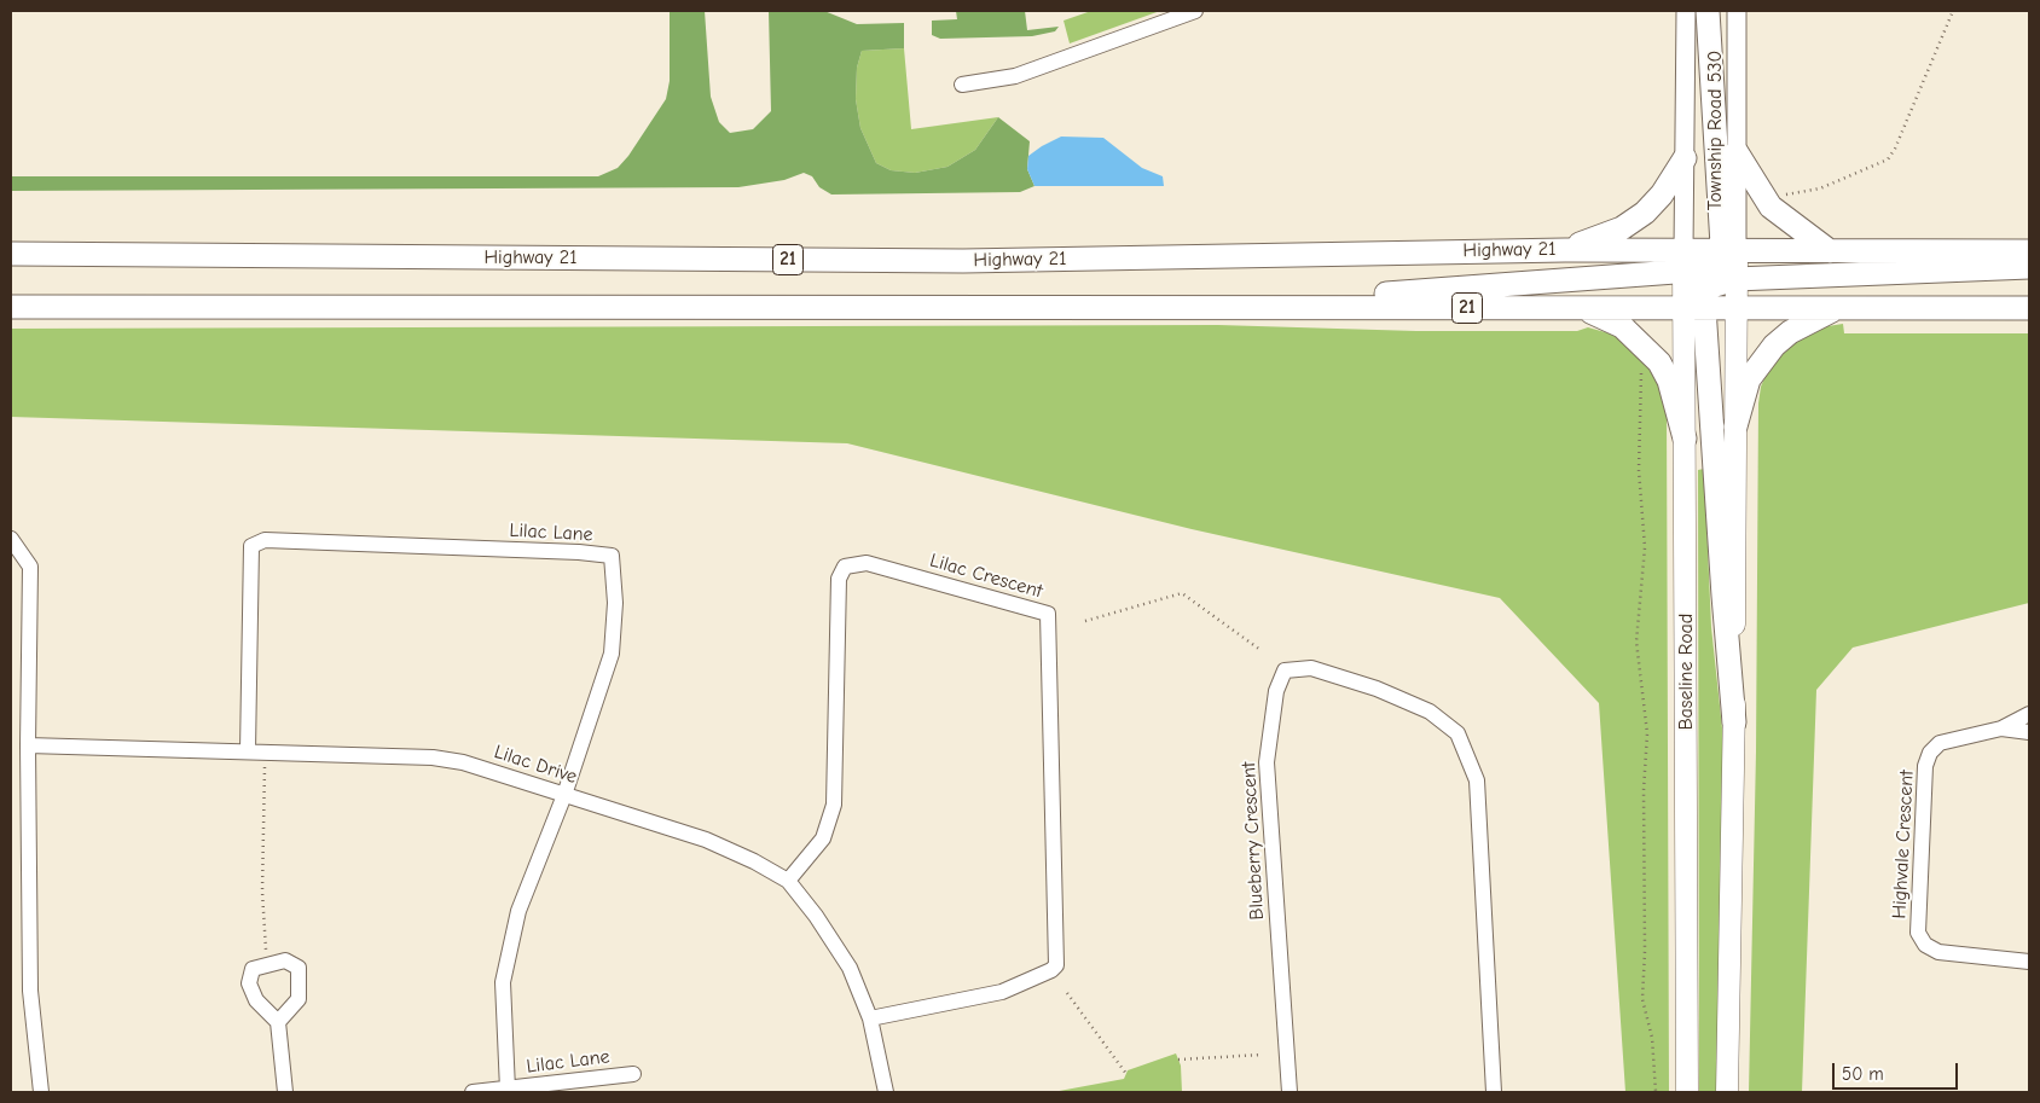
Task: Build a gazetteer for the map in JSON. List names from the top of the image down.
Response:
{
  "streets": {
    "main road": ["Highway 21", "21", "Baseline Road"],
    "street": [
      "Township Road 530",
      "Lilac Lane",
      "Lilac Crescent",
      "Lilac Drive",
      "Blueberry Crescent",
      "Highvale Crescent"
    ]
  },
  "crossings": [
    ["Township Road 530", "Highway 21"],
    ["Township Road 530", "Baseline Road"],
    ["Highway 21", "Baseline Road"],
    ["Lilac Lane", "Lilac Drive"],
    ["Lilac Crescent", "Lilac Drive"]
  ],
  "scale_bar": "50 m"
}
